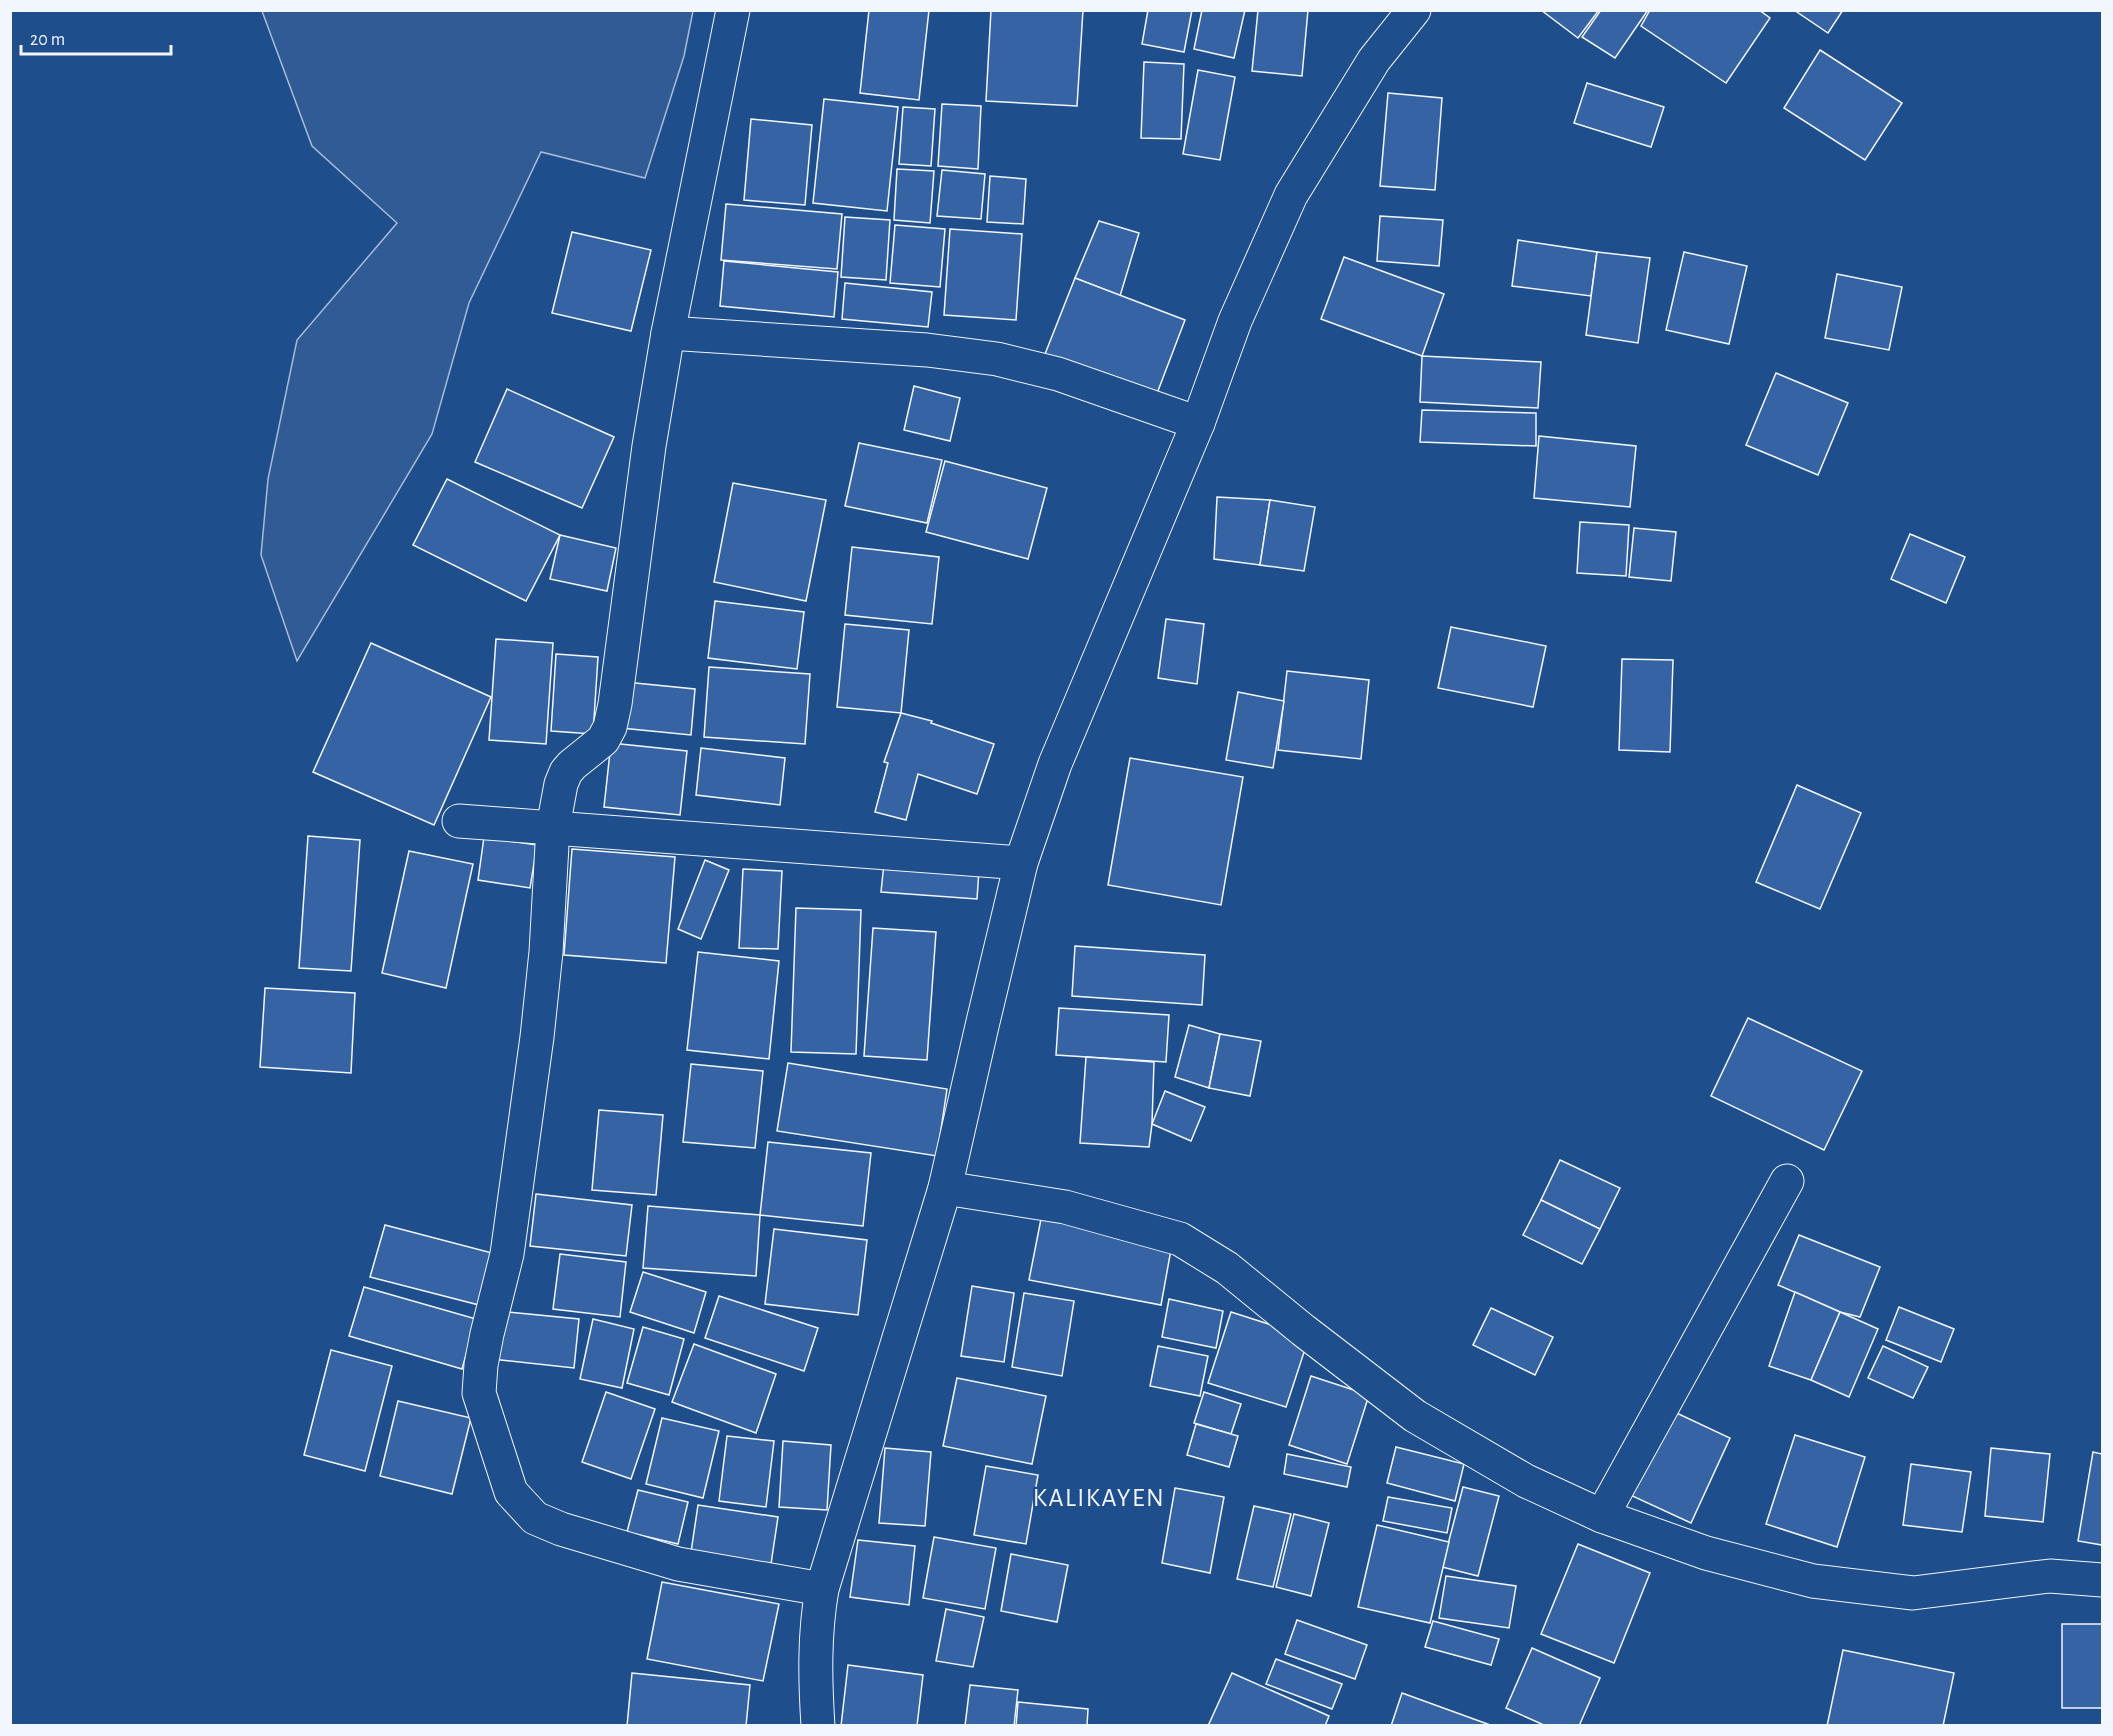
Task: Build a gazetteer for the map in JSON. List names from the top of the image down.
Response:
{
  "districts": ["KALIKAYEN"],
  "scale_bar": "20 m"
}
